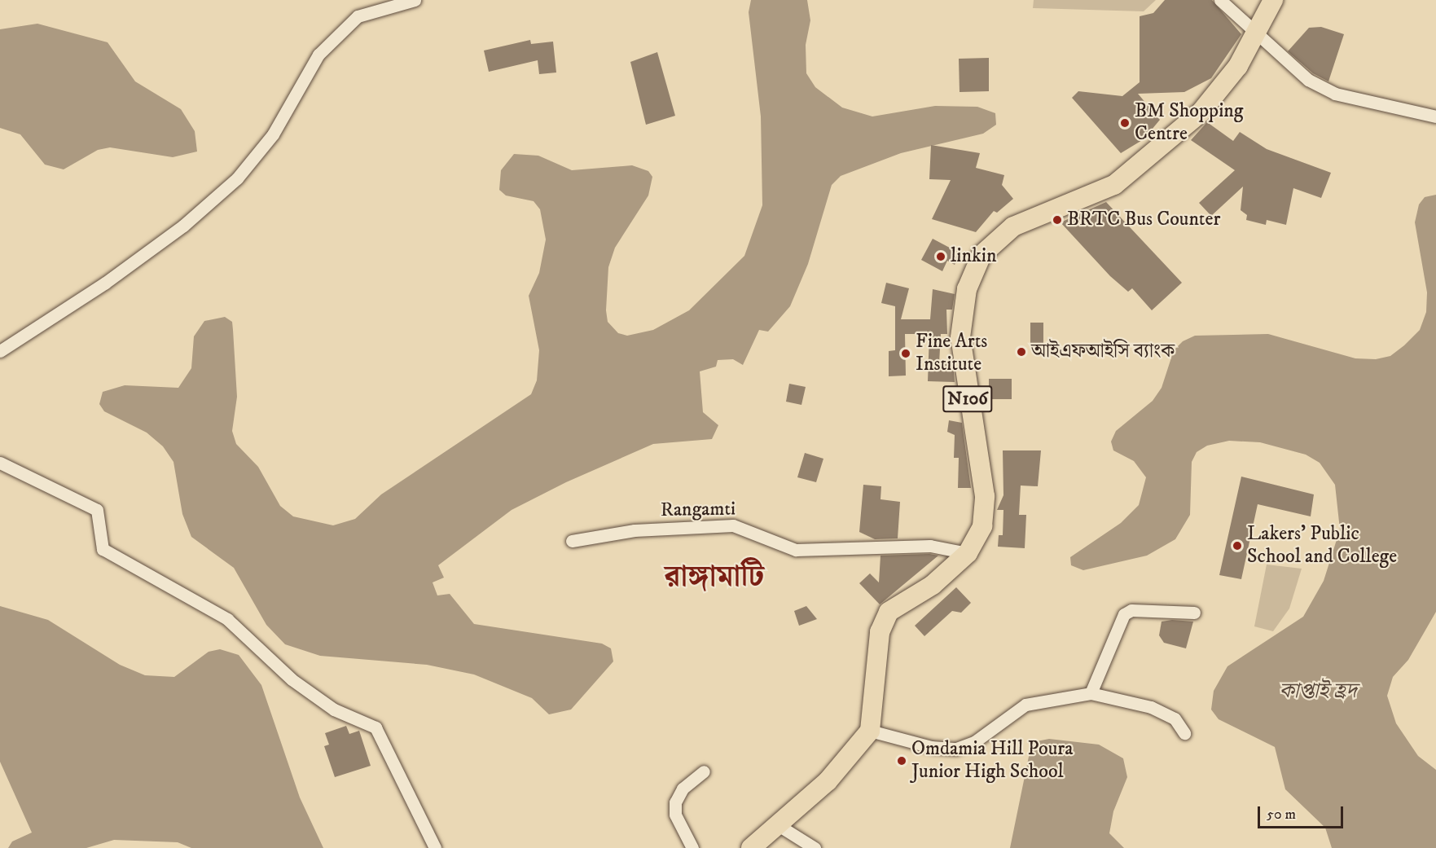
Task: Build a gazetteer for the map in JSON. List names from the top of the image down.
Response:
{
  "streets": {
    "highway": ["N106"],
    "street": ["Rangamti"]
  },
  "crossings": [
    ["N106", "Rangamti"]
  ],
  "districts": ["রাঙ্গামাটি"],
  "water": ["কাপ্তাই হ্রদ"],
  "places": [
    "BM Shopping Centre",
    "BRTC Bus Counter",
    "linkin",
    "আইএফআইসি ব্যাংক",
    "Fine Arts Institute",
    "Lakers' Public School and College",
    "Omdamia Hill Poura Junior High School"
  ],
  "scale_bar": "50 m"
}
